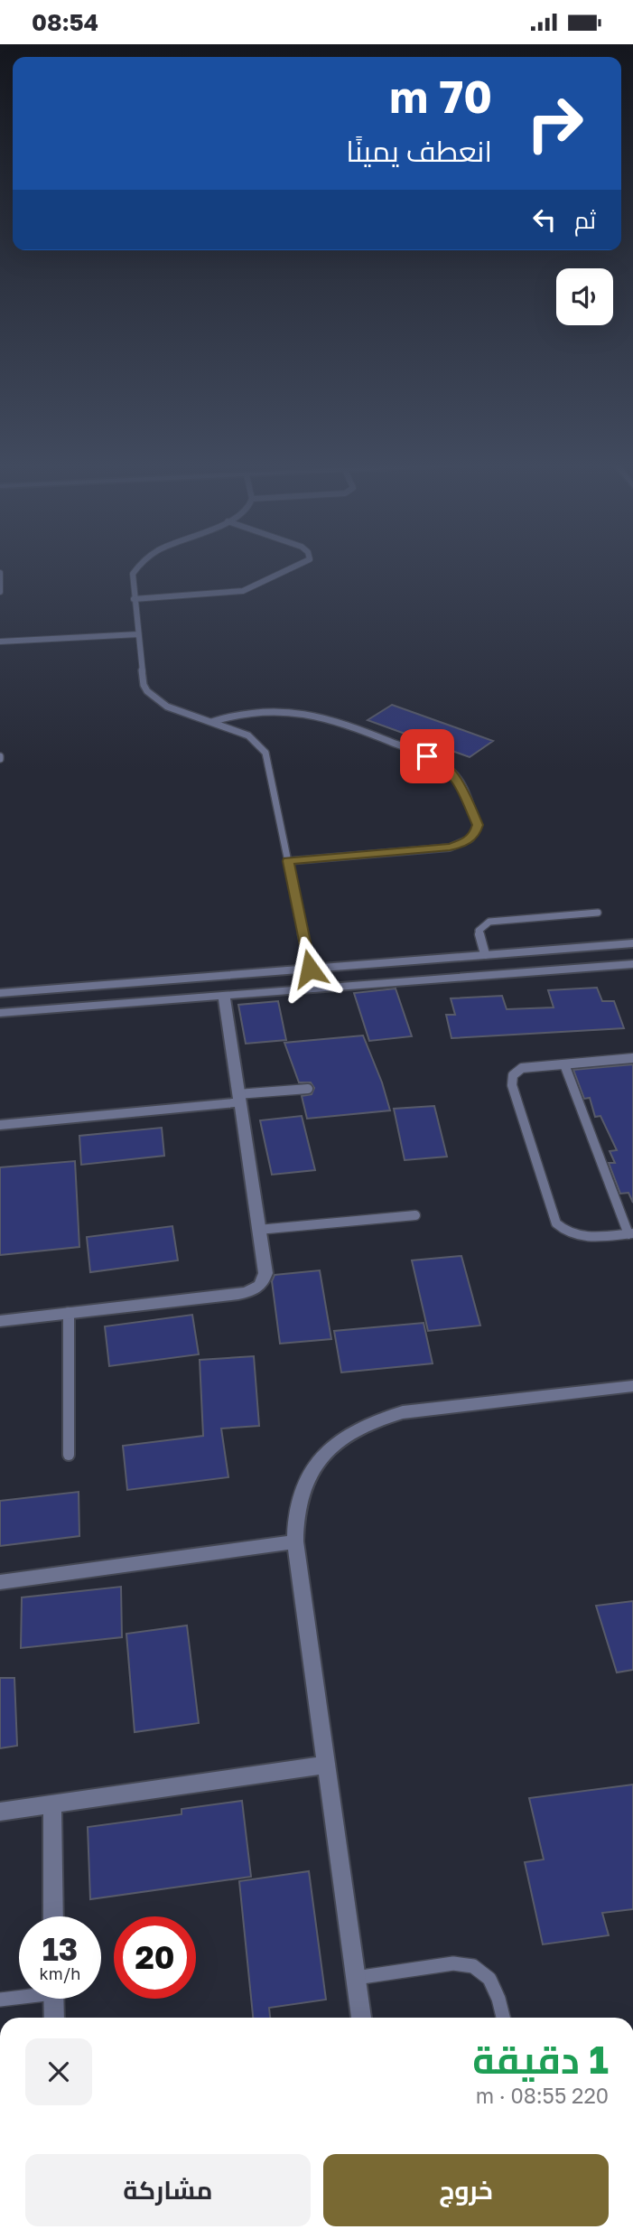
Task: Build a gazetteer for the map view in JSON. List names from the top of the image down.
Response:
{
  "page": {
    "status": "08:54",
    "turn": ["70 m", "انعطف يمينًا"],
    "then": "ثم",
    "speed": "13 km/h",
    "limit": "20",
    "heading": ["1 دقيقة", "220 m · 08:55"],
    "buttons": ["خروج", "مشاركة"]
  }
}
